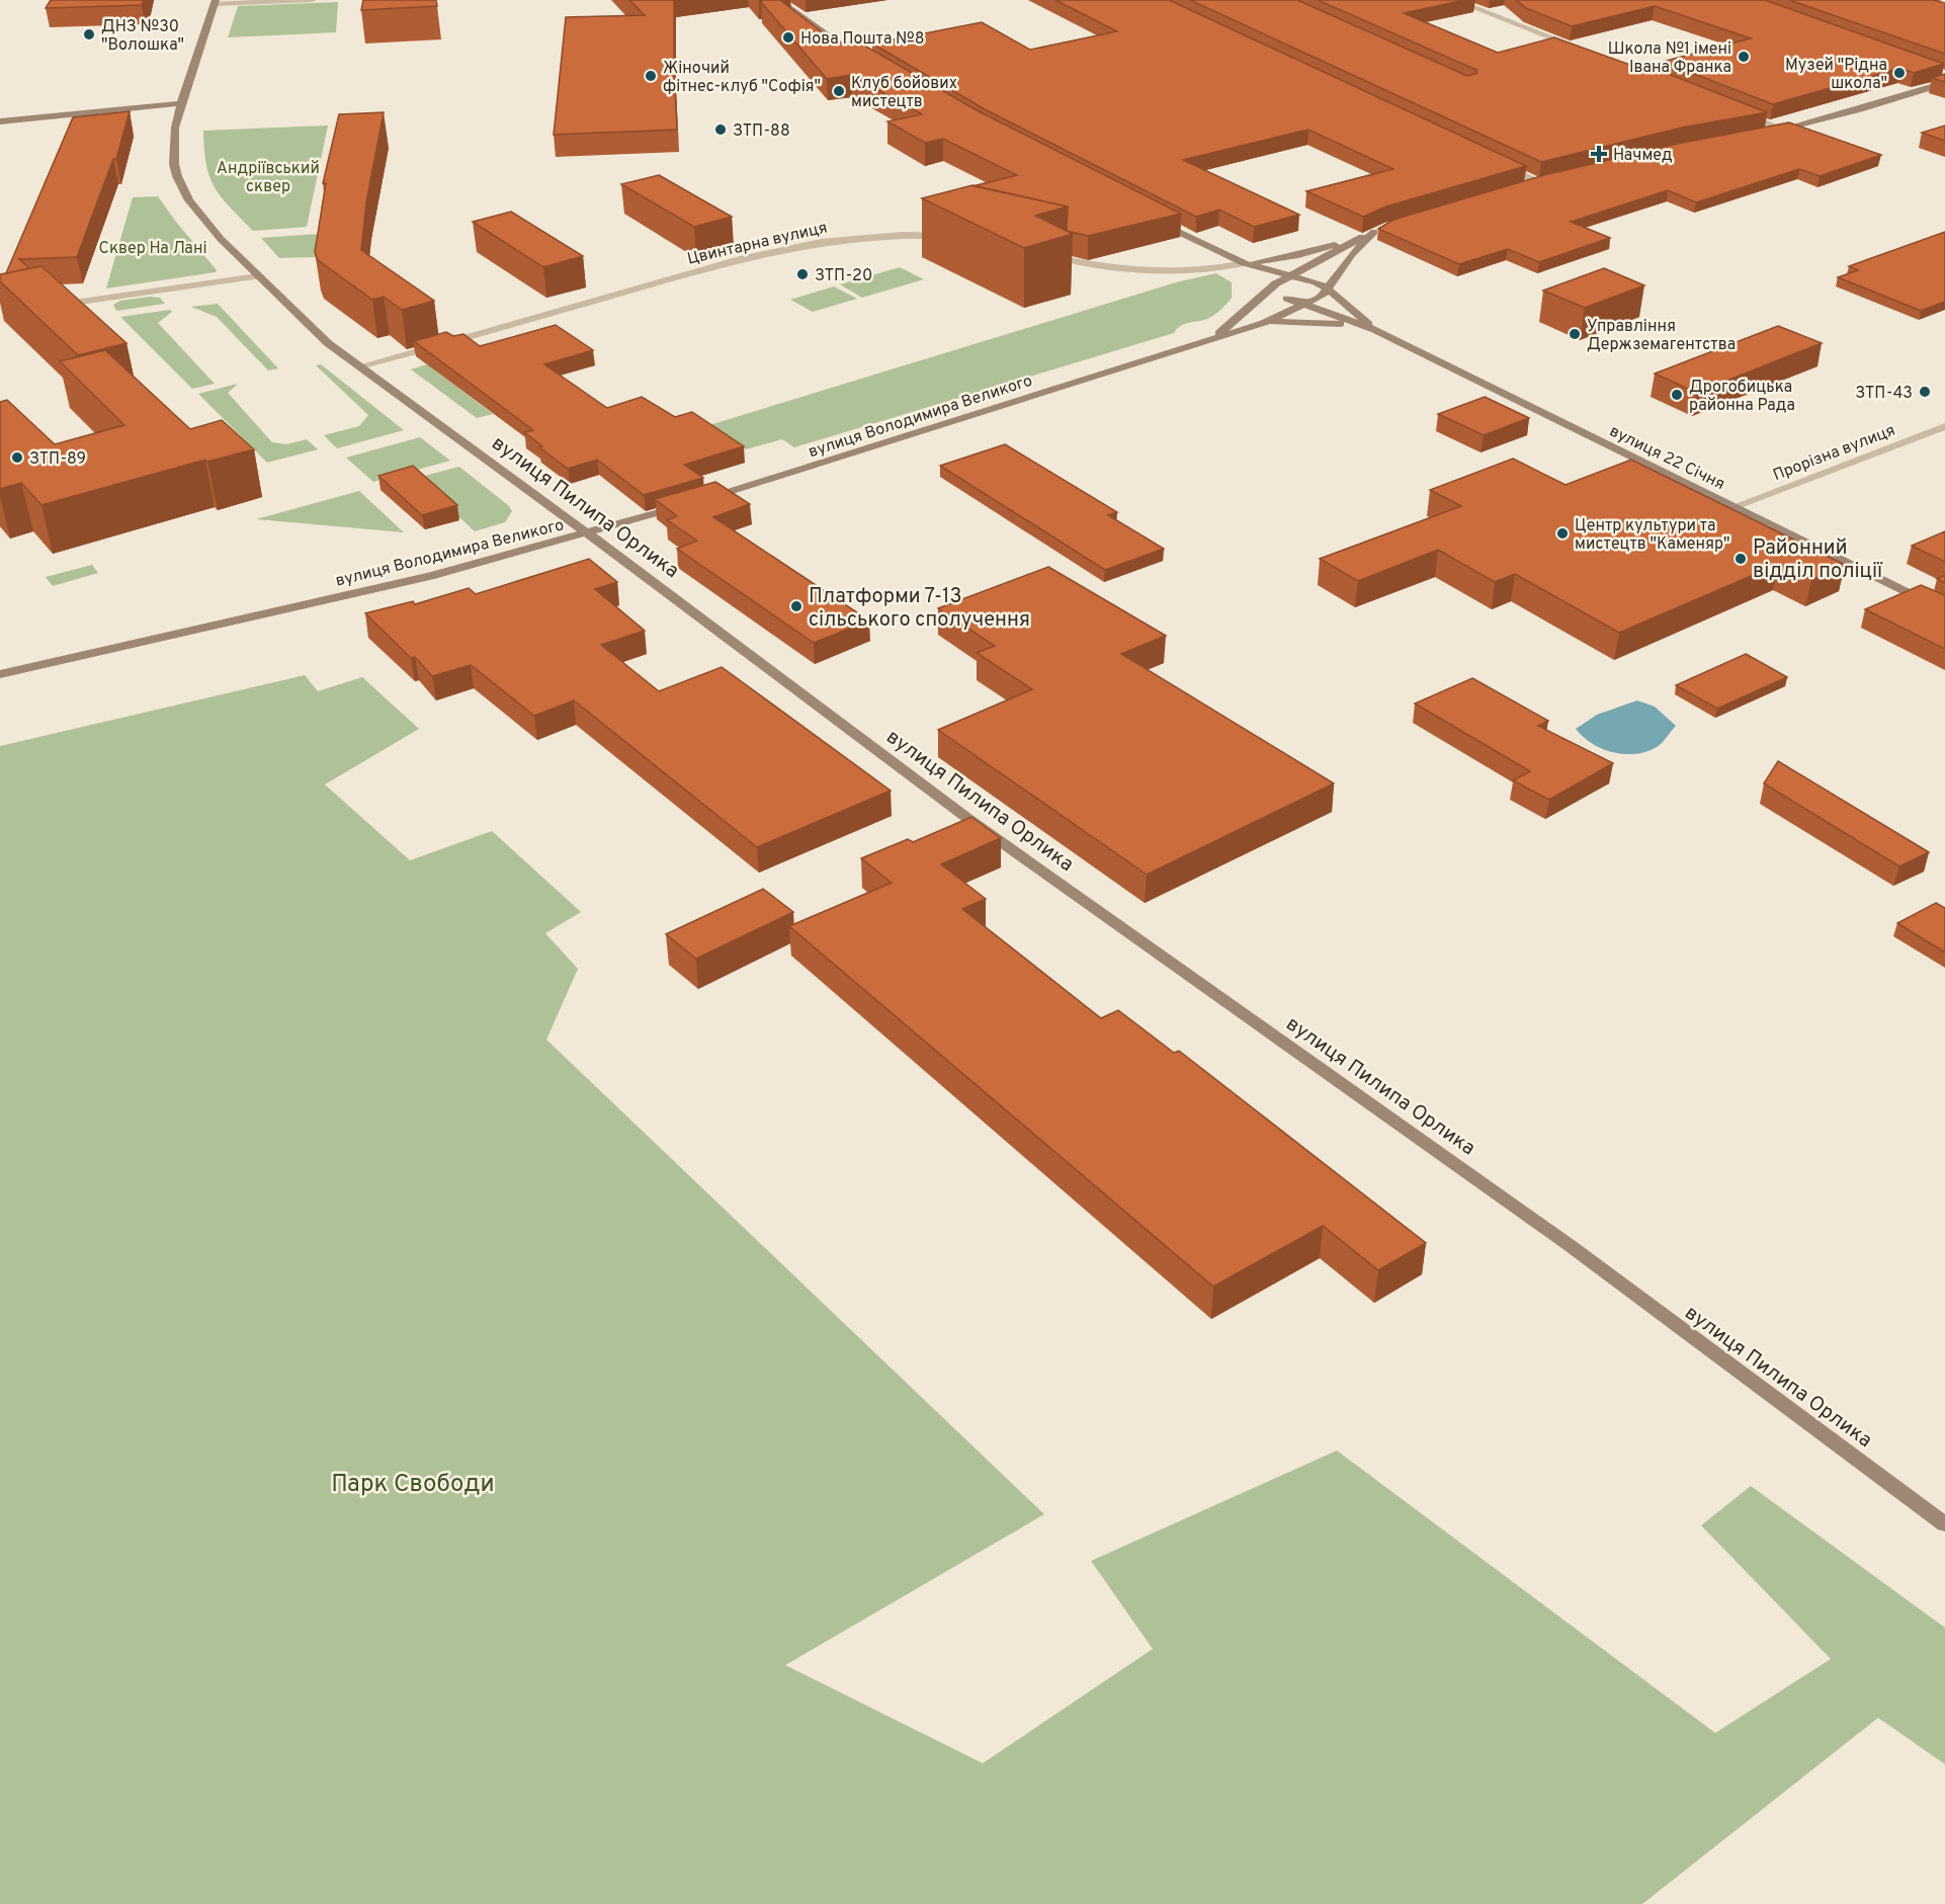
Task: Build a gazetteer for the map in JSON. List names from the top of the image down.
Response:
{
  "streets": {
    "main road": ["вулиця Володимира Великого", "вулиця 22 Січня", "вулиця Пилипа Орлика"],
    "street": ["Цвинтарна вулиця", "Прорізна вулиця"]
  },
  "crossings": [
    ["Цвинтарна вулиця", "вулиця Пилипа Орлика"],
    ["вулиця Володимира Великого", "вулиця Пилипа Орлика"],
    ["Прорізна вулиця", "вулиця 22 Січня"]
  ],
  "parks": ["Андріївський сквер", "Сквер На Лані", "Парк Свободи"],
  "places": {
    "other": [
      "ДНЗ №30 \"Волошка\"",
      "Нова Пошта №8",
      "Школа №1 імені Івана Франка",
      "Музей \"Рідна школа\"",
      "Жіночий фітнес-клуб \"Софія\"",
      "Клуб бойових мистецтв",
      "ЗТП-88",
      "ЗТП-20",
      "Управління Держземагентства",
      "ЗТП-43",
      "Дрогобицька районна Рада",
      "ЗТП-89",
      "Центр культури та мистецтв \"Каменяр\"",
      "Районний відділ поліції",
      "Платформи 7-13 сільського сполучення"
    ],
    "health": ["Начмед"]
  }
}
